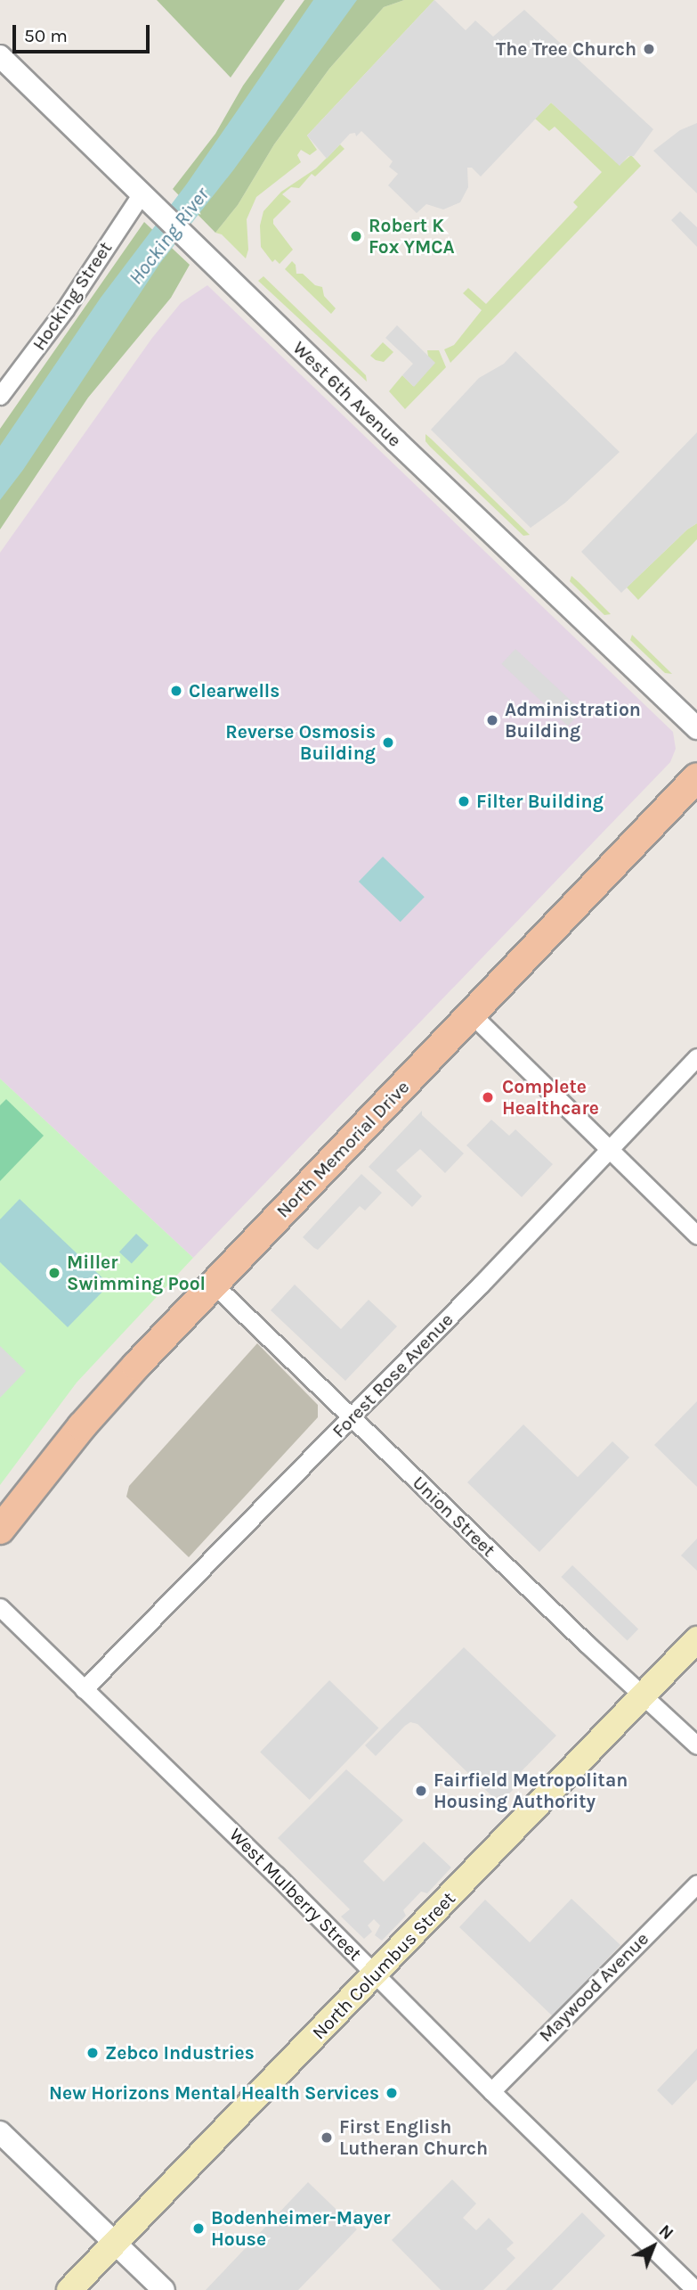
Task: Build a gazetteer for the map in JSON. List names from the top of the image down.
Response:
{
  "streets": {
    "main road": ["North Memorial Drive", "North Columbus Street"],
    "street": [
      "Hocking Street",
      "West 6th Avenue",
      "Forest Rose Avenue",
      "Union Street",
      "West Mulberry Street",
      "Maywood Avenue"
    ]
  },
  "crossings": [
    ["Hocking Street", "West 6th Avenue"],
    ["North Memorial Drive", "Union Street"],
    ["Forest Rose Avenue", "Union Street"],
    ["Forest Rose Avenue", "West Mulberry Street"],
    ["Union Street", "North Columbus Street"],
    ["West Mulberry Street", "North Columbus Street"],
    ["West Mulberry Street", "Maywood Avenue"]
  ],
  "water": ["Hocking River"],
  "places": [
    "The Tree Church",
    "Robert K Fox YMCA",
    "Clearwells",
    "Administration Building",
    "Reverse Osmosis Building",
    "Filter Building",
    "Complete Healthcare",
    "Miller Swimming Pool",
    "Fairfield Metropolitan Housing Authority",
    "Zebco Industries",
    "New Horizons Mental Health Services",
    "First English Lutheran Church",
    "Bodenheimer-Mayer House"
  ],
  "scale_bar": "50 m",
  "north": "top right"
}
